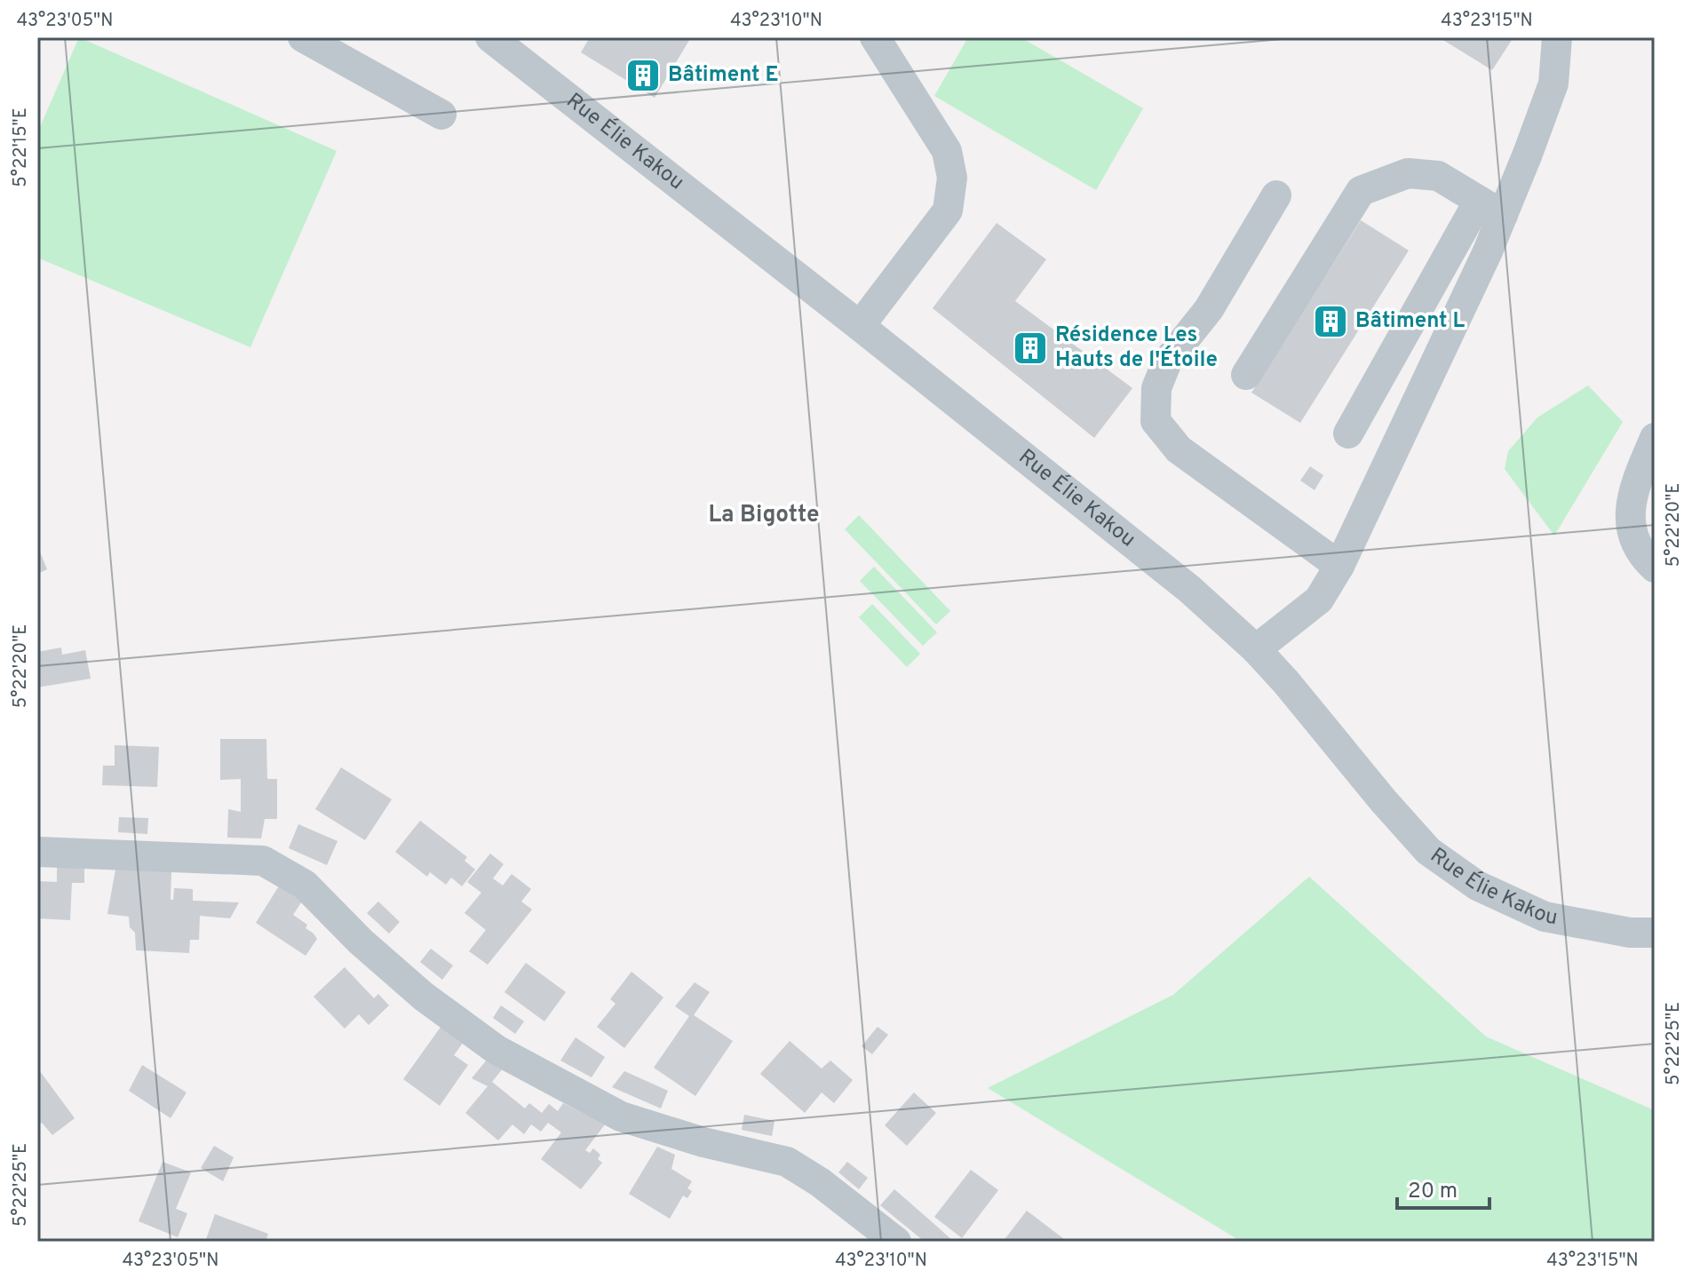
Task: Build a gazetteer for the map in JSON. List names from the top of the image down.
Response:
{
  "streets": {
    "street": ["Rue Élie Kakou"]
  },
  "districts": ["La Bigotte"],
  "places": {
    "building": ["Bâtiment E", "Bâtiment L", "Résidence Les Hauts de l'Étoile"]
  },
  "scale_bar": "20 m",
  "coordinates": [
    "43°23'05\"N",
    "43°23'10\"N",
    "43°23'15\"N",
    "5°22'15\"E",
    "5°22'20\"E",
    "5°22'25\"E"
  ]
}
